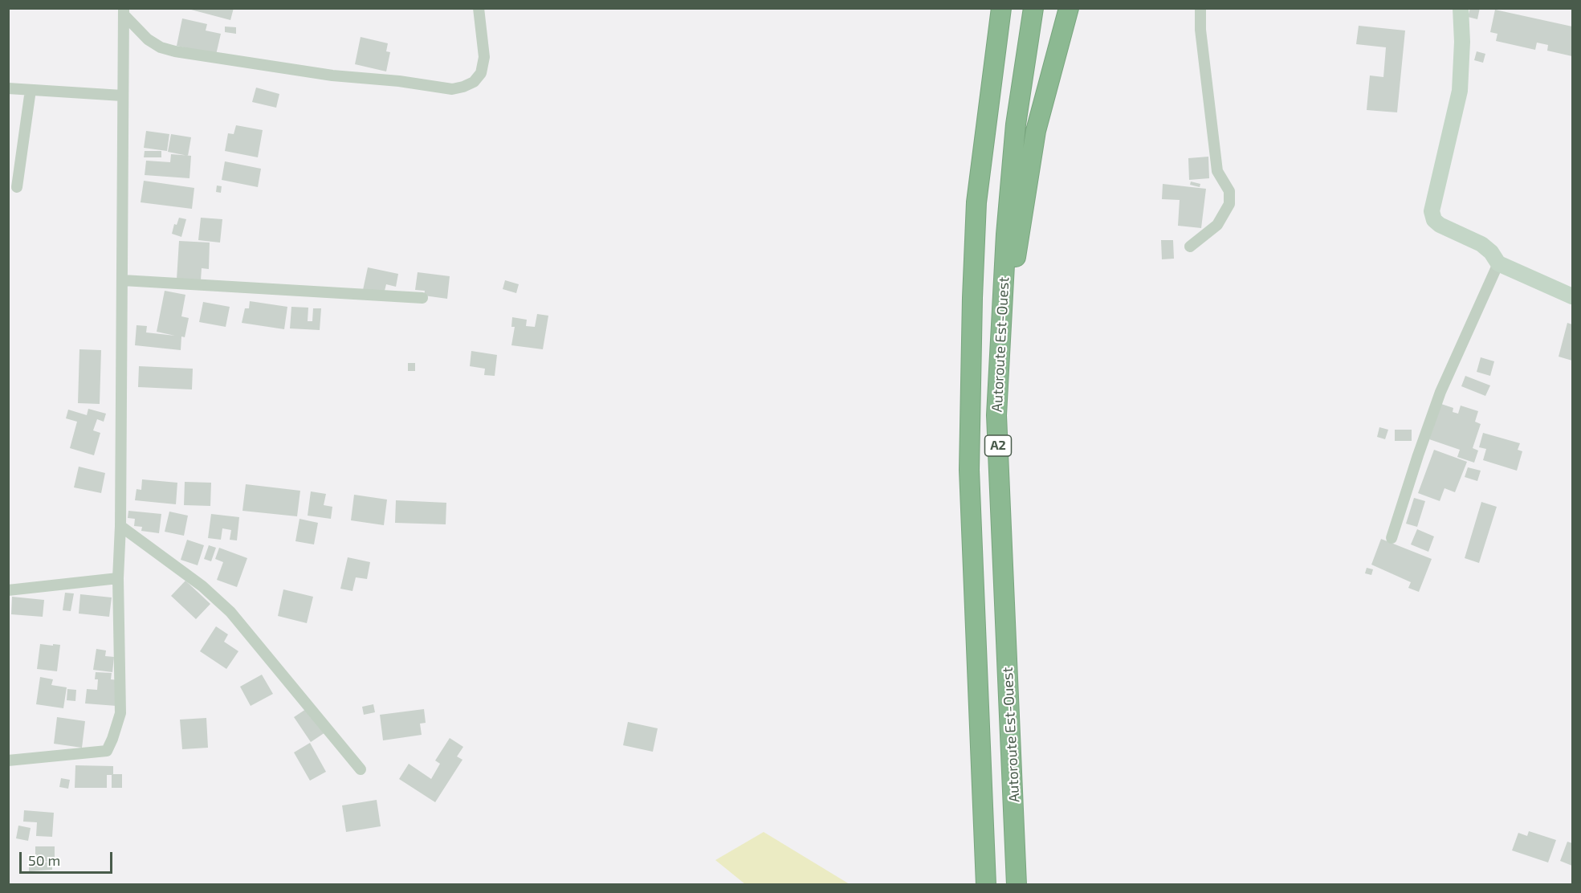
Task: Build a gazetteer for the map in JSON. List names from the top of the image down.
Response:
{
  "streets": {
    "highway": ["Autoroute Est-Ouest", "A2"]
  },
  "scale_bar": "50 m"
}
